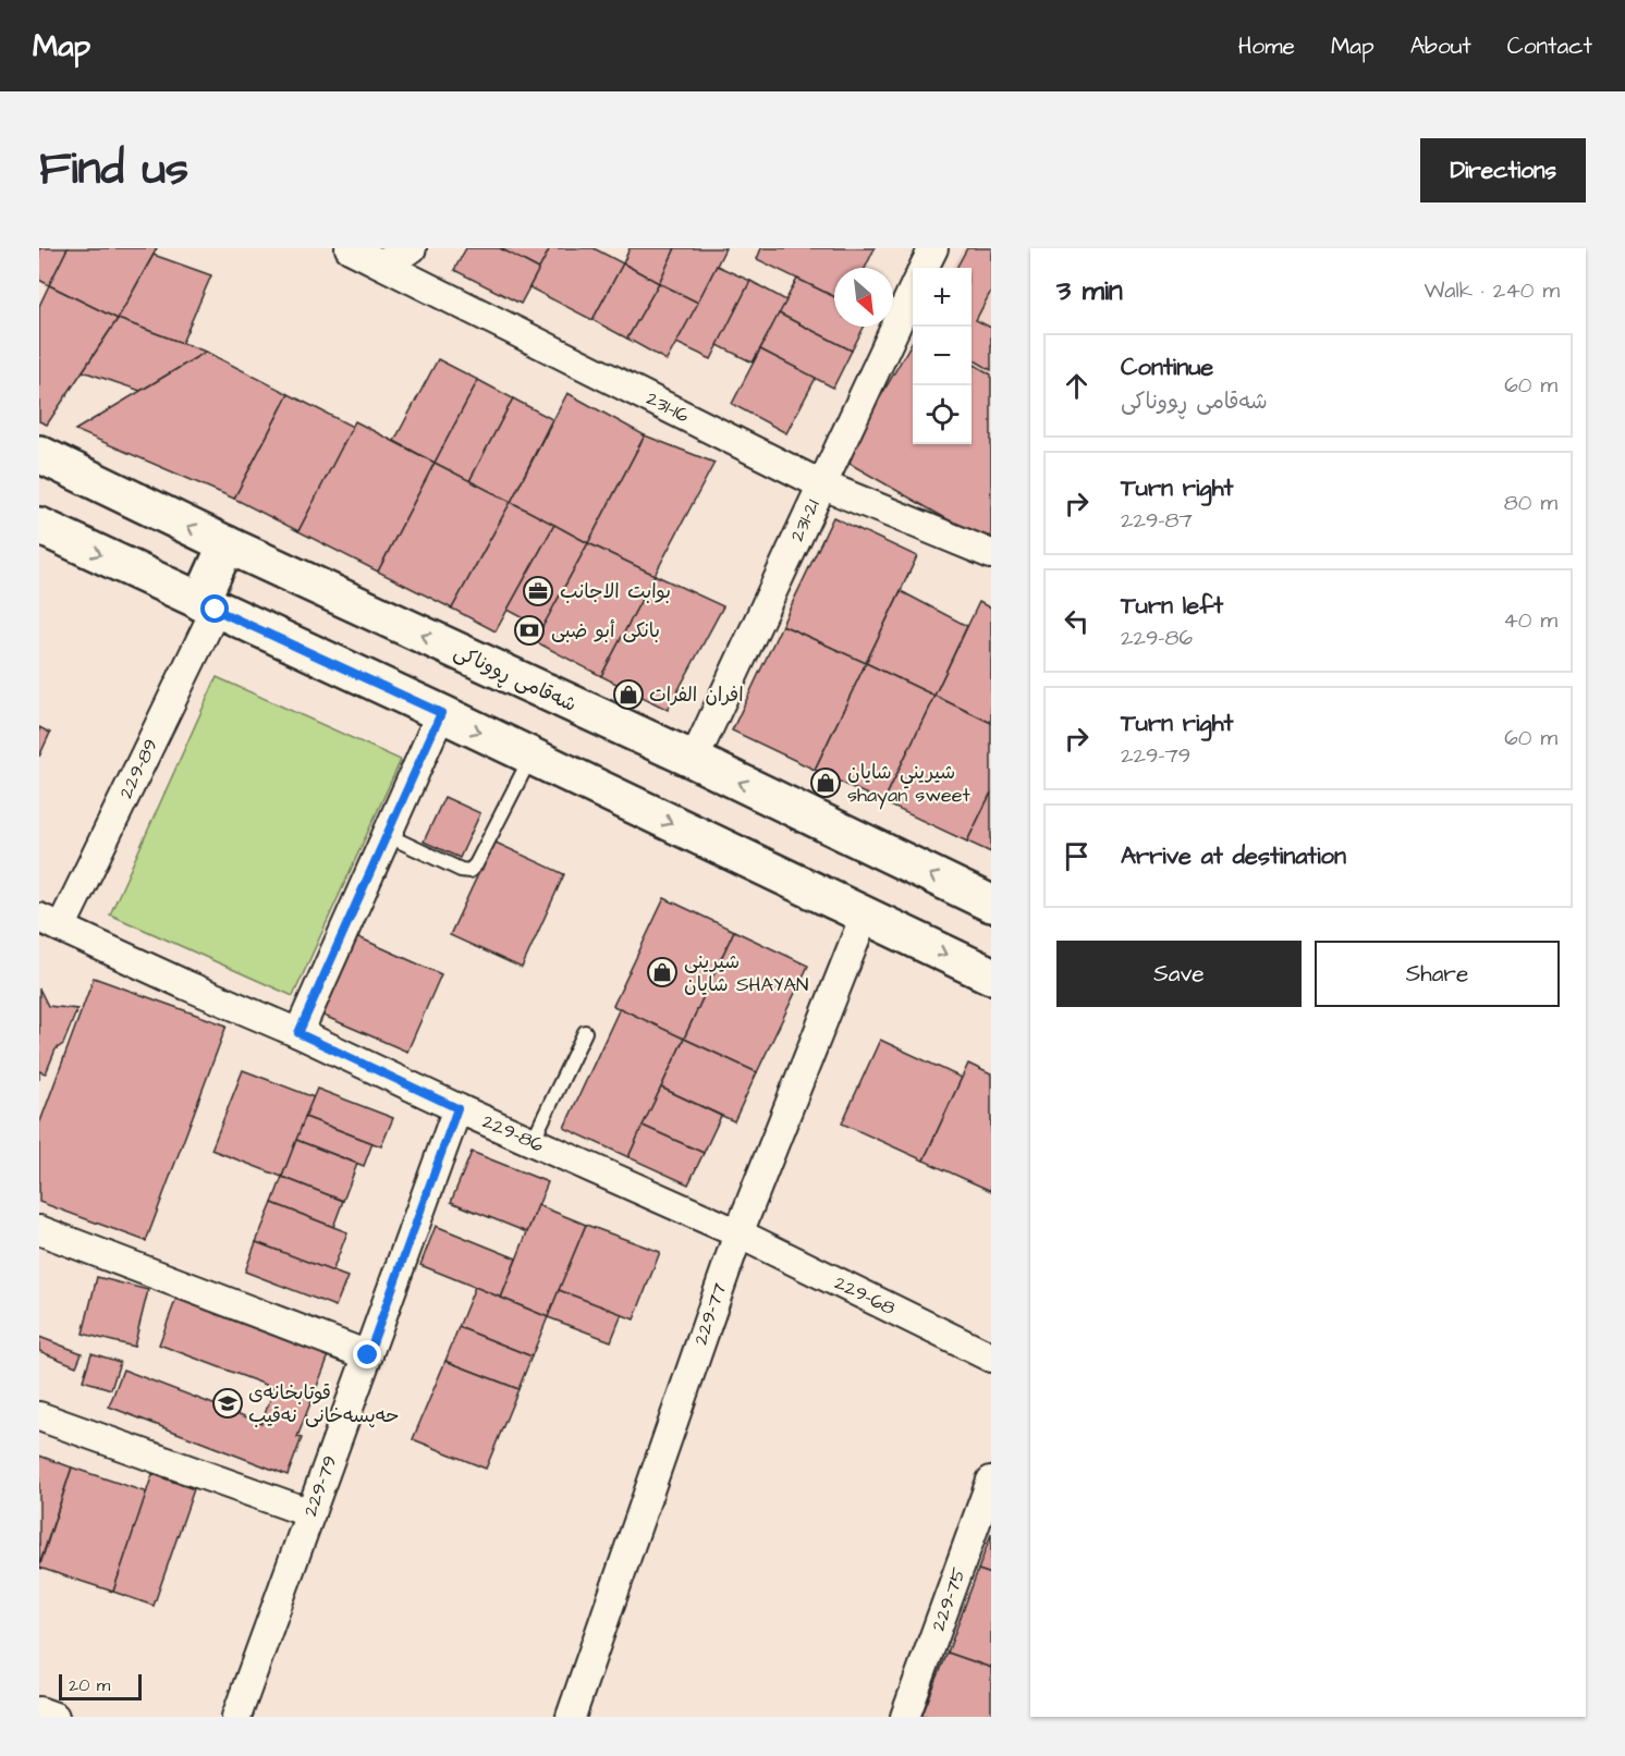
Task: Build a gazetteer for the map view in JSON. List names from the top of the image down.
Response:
{
  "streets": {
    "main road": ["شەقامی ڕووناکی"],
    "street": [
      "231-16",
      "231-21",
      "229-89",
      "229-86",
      "229-68",
      "229-77",
      "229-79",
      "229-75"
    ]
  },
  "crossings": [
    ["231-16", "231-21"],
    ["231-21", "شەقامی ڕووناکی"],
    ["229-89", "229-86"],
    ["229-86", "229-68"],
    ["229-86", "229-77"],
    ["229-86", "229-79"],
    ["229-68", "229-77"]
  ],
  "places": {
    "office": ["بوابت الاجانب"],
    "bank": ["بانكى أبو ضبى"],
    "shop": ["افران الفرات", "شيريني شايان shayan sweet", "شيرينى شايان SHAYAN"],
    "school or university": ["قوتابخانەی حەپسەخانی نەقیب"]
  },
  "scale_bar": "20 m",
  "north": "bottom right",
  "page": {
    "header": "Map",
    "nav": [
      "Home",
      "Map",
      "About",
      "Contact"
    ],
    "title": "Find us",
    "buttons": [
      "Directions",
      ["Save", "Share"]
    ],
    "heading": ["3 min", "Walk · 240 m"],
    "map_buttons": ["+", "−"],
    "list": [
      ["Continue", "شەقامی ڕووناکی", "60 m"],
      ["Turn right", "229-87", "80 m"],
      ["Turn left", "229-86", "40 m"],
      ["Turn right", "229-79", "60 m"],
      "Arrive at destination"
    ],
    "scale": "20 m"
  }
}
